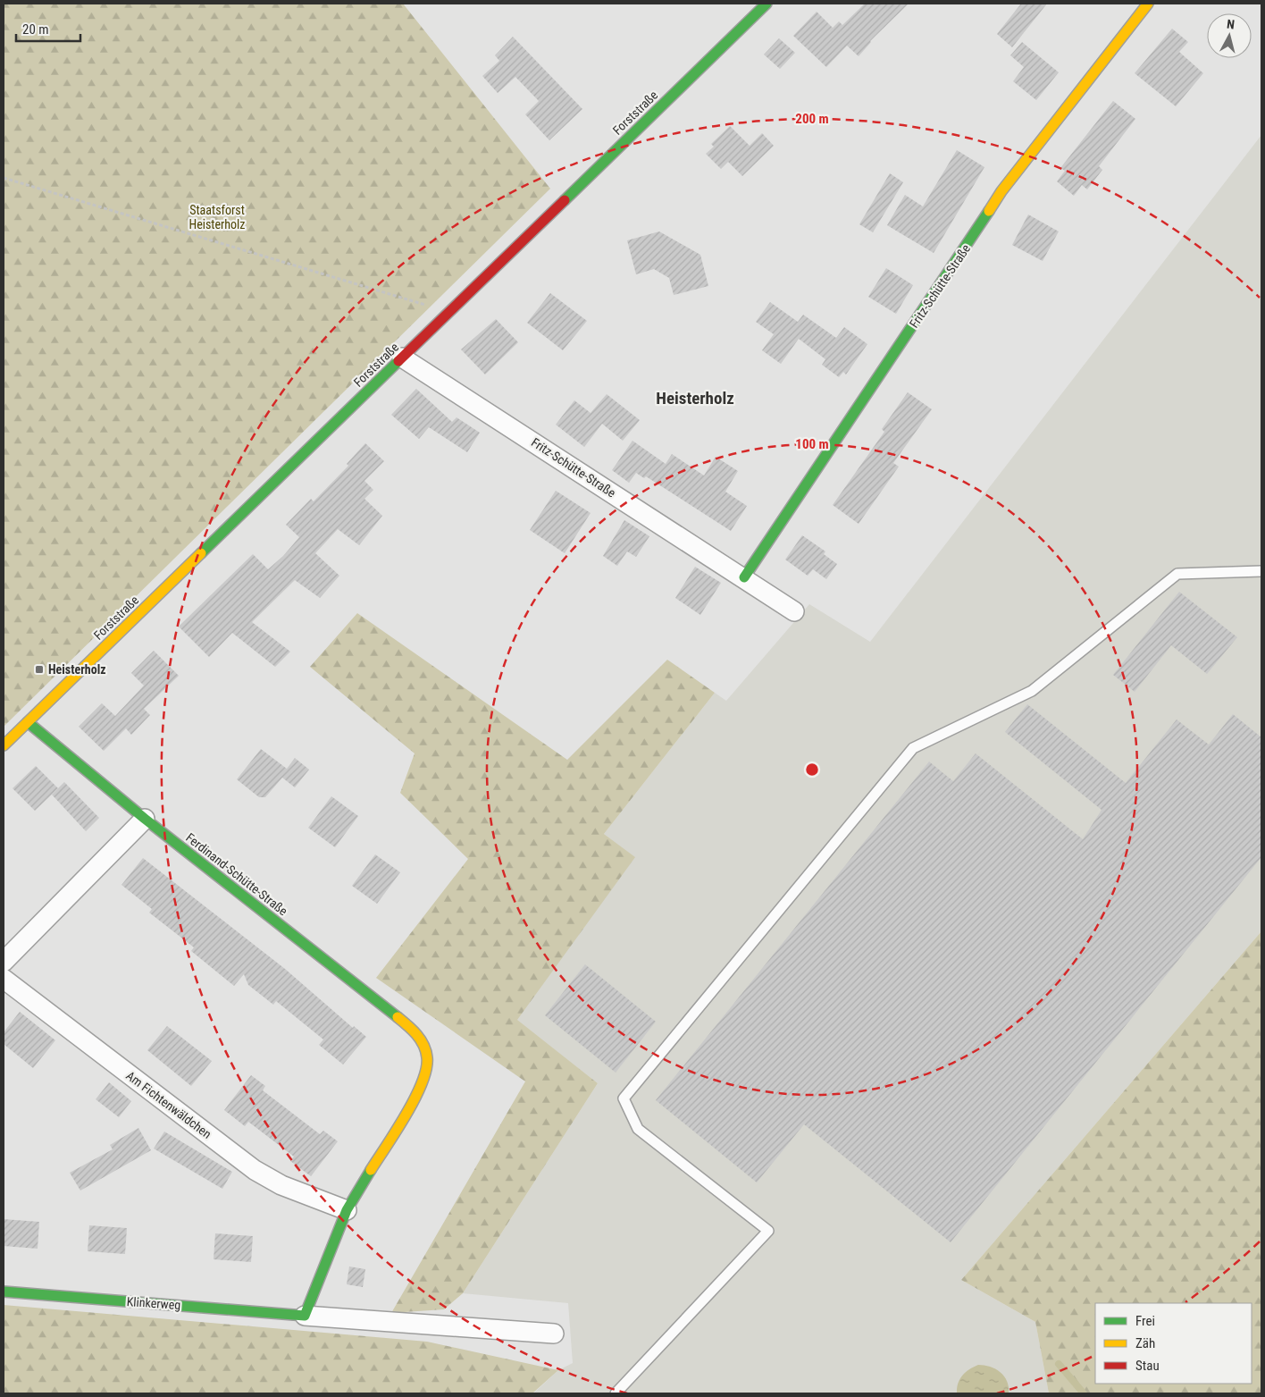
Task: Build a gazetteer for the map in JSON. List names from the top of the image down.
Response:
{
  "streets": {
    "street": [
      "Forststraße",
      "Fritz-Schütte-Straße",
      "Ferdinand-Schütte-Straße",
      "Am Fichtenwäldchen",
      "Klinkerweg"
    ]
  },
  "crossings": [
    ["Forststraße", "Fritz-Schütte-Straße"],
    ["Forststraße", "Ferdinand-Schütte-Straße"],
    ["Ferdinand-Schütte-Straße", "Am Fichtenwäldchen"]
  ],
  "districts": ["Heisterholz"],
  "parks": ["Staatsforst Heisterholz"],
  "places": {
    "transit": ["Heisterholz"]
  },
  "legend": ["Frei", "Zäh", "Stau"],
  "scale_bar": "20 m",
  "north": "top",
  "rings": ["200 m", "100 m"]
}
